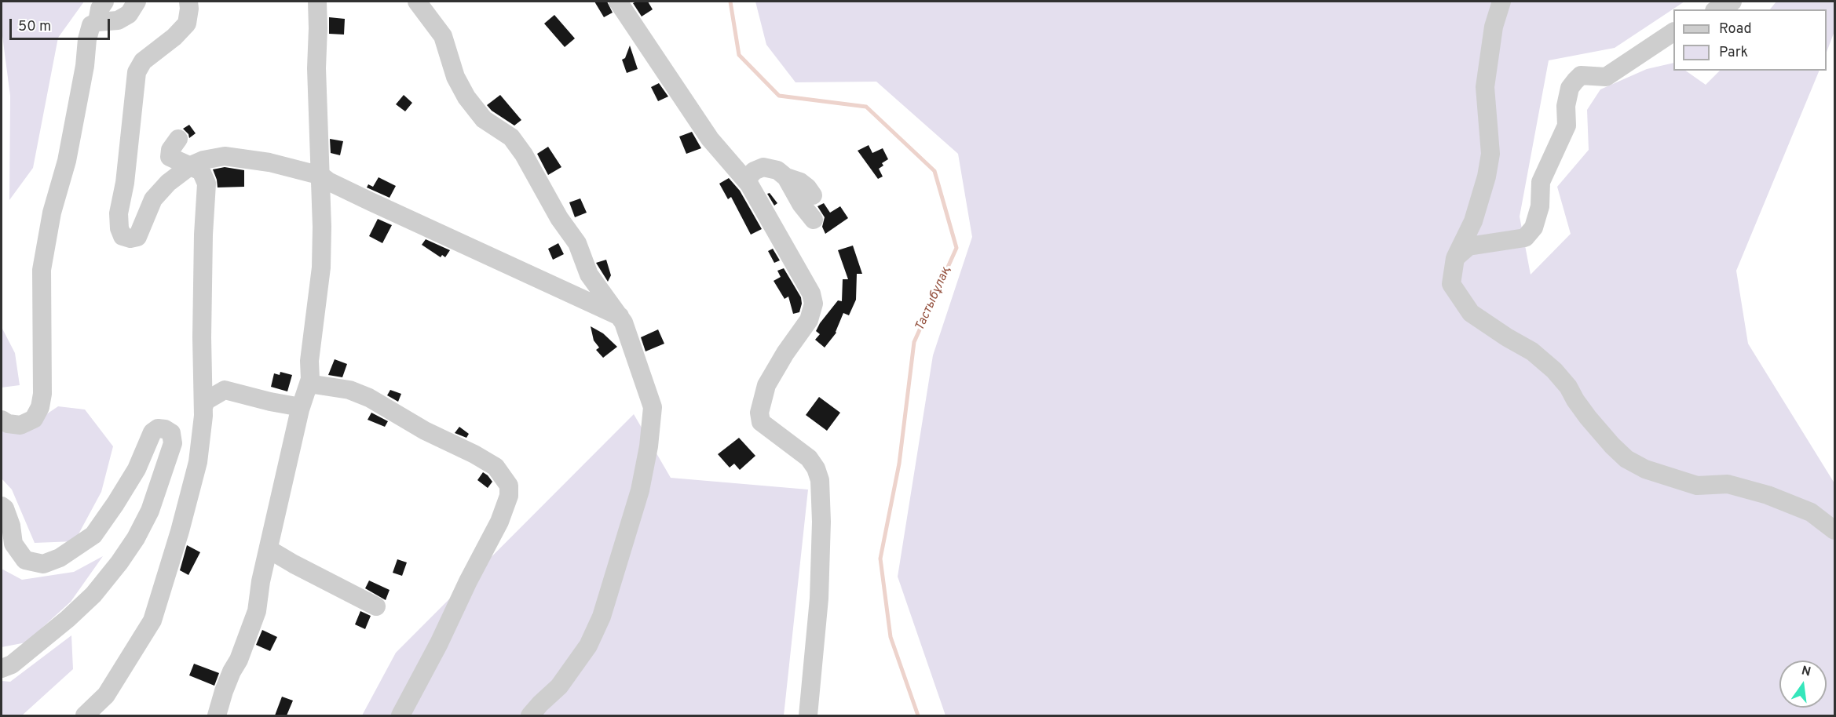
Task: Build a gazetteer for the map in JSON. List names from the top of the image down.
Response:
{
  "water": ["Тастыбұлақ"],
  "legend": ["Road", "Park"],
  "scale_bar": "50 m",
  "north": "top"
}
